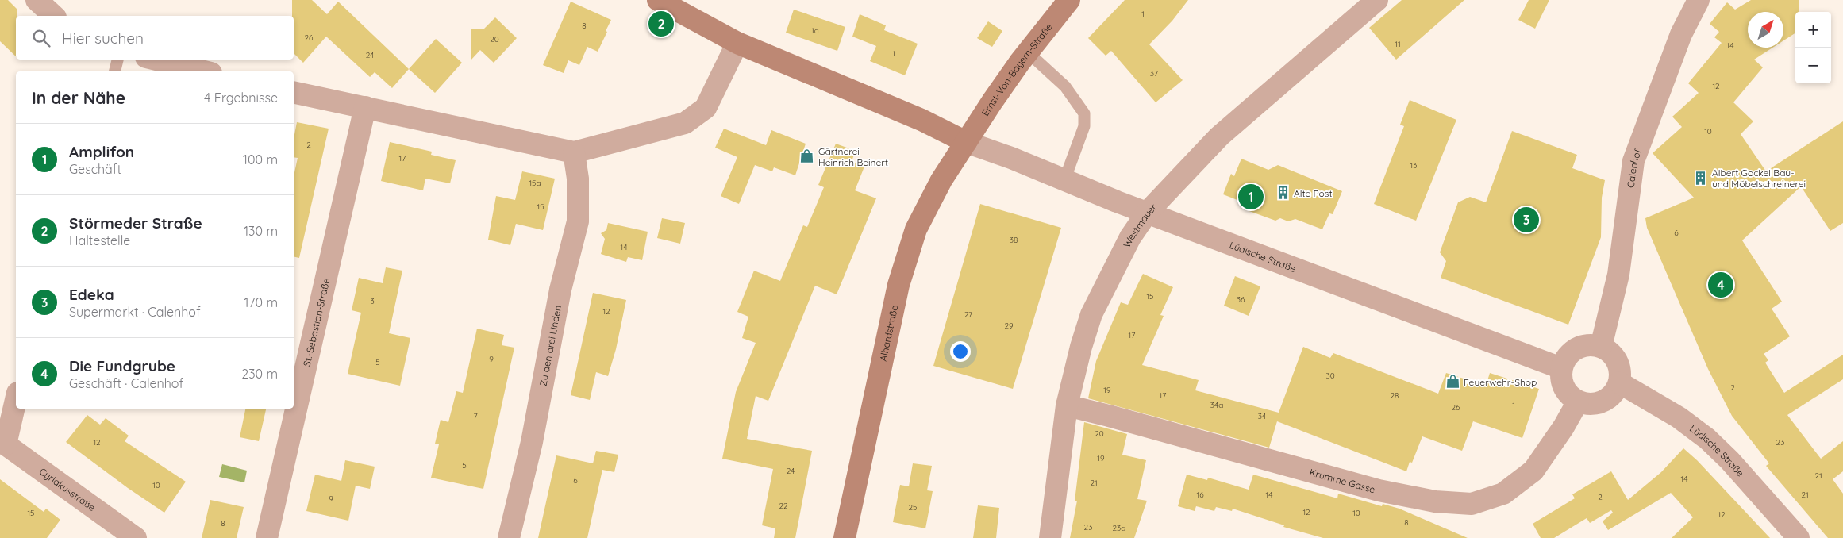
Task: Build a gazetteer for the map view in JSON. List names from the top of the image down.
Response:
{
  "streets": {
    "main road": ["Ernst-Von-Bayern-Straße", "Alhardstraße"],
    "street": [
      "Calenhof",
      "Westmauer",
      "Lüdische Straße",
      "St.-Sebastian-Straße",
      "Zu den drei Linden",
      "Krumme Gasse",
      "Cyriakusstraße"
    ]
  },
  "crossings": [
    ["Ernst-Von-Bayern-Straße", "Lüdische Straße"],
    ["Ernst-Von-Bayern-Straße", "Alhardstraße"],
    ["Calenhof", "Lüdische Straße"],
    ["Calenhof", "Krumme Gasse"],
    ["Westmauer", "Lüdische Straße"],
    ["Westmauer", "Krumme Gasse"],
    ["Lüdische Straße", "Alhardstraße"],
    ["Lüdische Straße", "Krumme Gasse"]
  ],
  "places": {
    "shop": ["Gärtnerei Heinrich Beinert", "Feuerwehr-Shop"],
    "building": ["Albert Gockel Bau- und Möbelschreinerei", "Alte Post"]
  },
  "house_numbers": [
    "1",
    "8",
    "1a",
    "26",
    "20",
    "11",
    "14",
    "1",
    "24",
    "37",
    "12",
    "10",
    "2",
    "17",
    "13",
    "15a",
    "15",
    "6",
    "38",
    "14",
    "15",
    "36",
    "3",
    "12",
    "27",
    "29",
    "17",
    "9",
    "5",
    "30",
    "2",
    "19",
    "17",
    "28",
    "34a",
    "1",
    "26",
    "7",
    "34",
    "20",
    "12",
    "23",
    "19",
    "5",
    "24",
    "21",
    "14",
    "6",
    "21",
    "10",
    "16",
    "14",
    "21",
    "2",
    "9",
    "22",
    "25",
    "12",
    "15",
    "10",
    "12",
    "8",
    "8",
    "23",
    "23a"
  ],
  "north": "top right",
  "page": {
    "pins": [
      "2",
      "1",
      "3",
      "4"
    ],
    "map_buttons": ["+", "−"],
    "search": "Hier suchen",
    "heading": ["In der Nähe", "4 Ergebnisse"],
    "list": [
      {
        "mark": "1",
        "name": "Amplifon",
        "note": "Geschäft",
        "value": "100 m"
      },
      {
        "mark": "2",
        "name": "Störmeder Straße",
        "note": "Haltestelle",
        "value": "130 m"
      },
      {
        "mark": "3",
        "name": "Edeka",
        "note": "Supermarkt · Calenhof",
        "value": "170 m"
      },
      {
        "mark": "4",
        "name": "Die Fundgrube",
        "note": "Geschäft · Calenhof",
        "value": "230 m"
      }
    ]
  }
}
